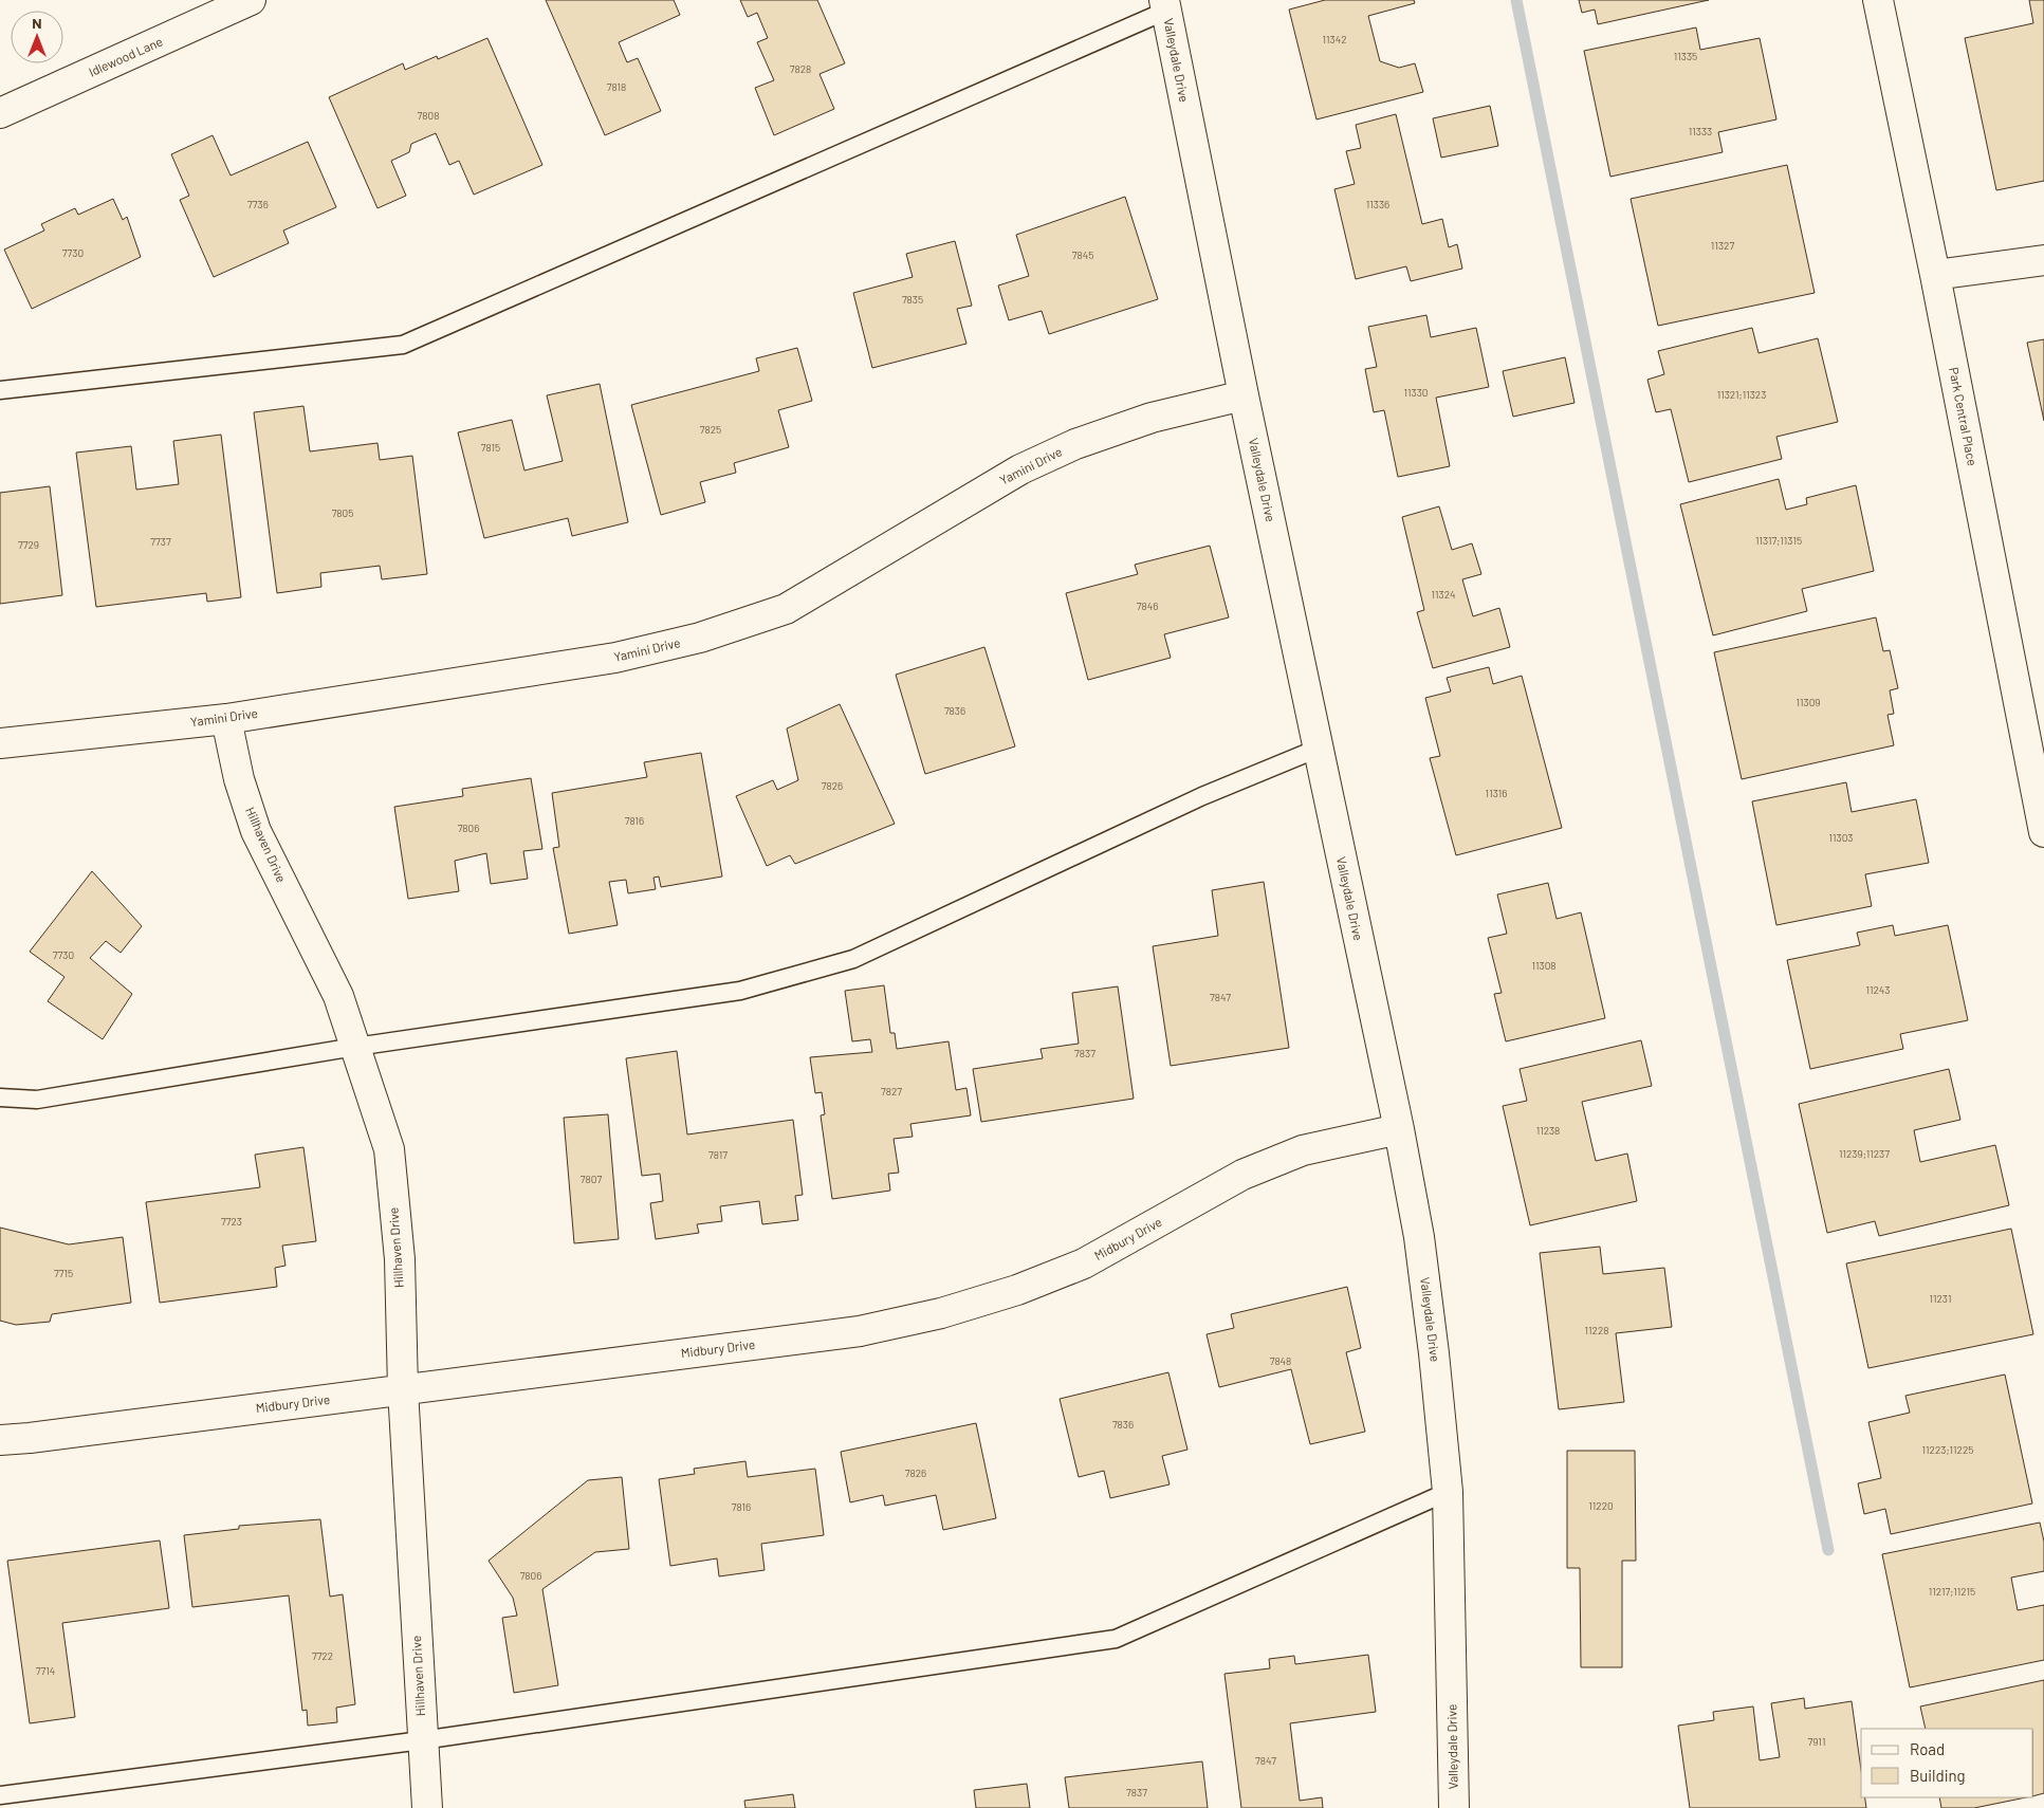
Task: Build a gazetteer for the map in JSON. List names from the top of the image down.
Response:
{
  "streets": {
    "street": [
      "Idlewood Lane",
      "Valleydale Drive",
      "Park Central Place",
      "Yamini Drive",
      "Hillhaven Drive",
      "Midbury Drive"
    ]
  },
  "crossings": [
    ["Valleydale Drive", "Yamini Drive"],
    ["Valleydale Drive", "Midbury Drive"],
    ["Yamini Drive", "Hillhaven Drive"],
    ["Hillhaven Drive", "Midbury Drive"]
  ],
  "house_numbers": [
    "11342",
    "11335",
    "7828",
    "7818",
    "7808",
    "11333",
    "7736",
    "11336",
    "11327",
    "7730",
    "7845",
    "7835",
    "11330",
    "11321;11323",
    "7825",
    "7815",
    "7805",
    "11317;11315",
    "7737",
    "7729",
    "11324",
    "7846",
    "11309",
    "7836",
    "7826",
    "11316",
    "7816",
    "7806",
    "11303",
    "7730",
    "11308",
    "11243",
    "7847",
    "7837",
    "7827",
    "11238",
    "11239;11237",
    "7817",
    "7807",
    "7723",
    "7715",
    "11231",
    "11228",
    "7848",
    "7836",
    "11223;11225",
    "7826",
    "11220",
    "7816",
    "7806",
    "11217;11215",
    "7722",
    "7714",
    "7911",
    "7847",
    "7837"
  ],
  "legend": ["Road", "Building"],
  "north": "top"
}
